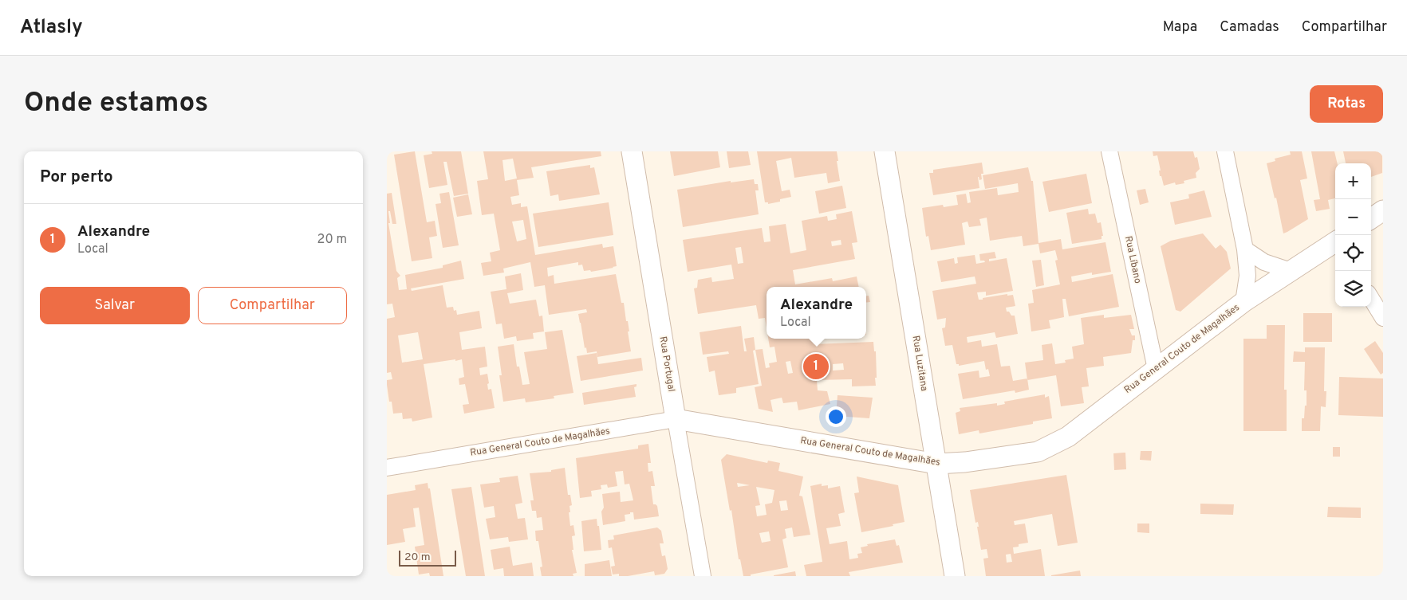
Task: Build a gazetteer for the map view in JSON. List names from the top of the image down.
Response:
{
  "streets": {
    "street": [
      "Rua Líbano",
      "Rua General Couto de Magalhães",
      "Rua Luzitana",
      "Rua Portugal"
    ]
  },
  "crossings": [
    ["Rua Líbano", "Rua General Couto de Magalhães"],
    ["Rua General Couto de Magalhães", "Rua Luzitana"],
    ["Rua General Couto de Magalhães", "Rua Portugal"]
  ],
  "scale_bar": "20 m",
  "page": {
    "header": "Atlasly",
    "nav": ["Mapa", "Camadas", "Compartilhar"],
    "buttons": [
      "Rotas",
      ["Salvar", "Compartilhar"]
    ],
    "title": "Onde estamos",
    "heading": "Por perto",
    "map_buttons": ["+", "−"],
    "list": [
      {
        "mark": "1",
        "name": "Alexandre",
        "note": "Local",
        "value": "20 m"
      }
    ],
    "popup": ["Alexandre", "Local"],
    "pins": "1",
    "scale": "20 m"
  }
}
